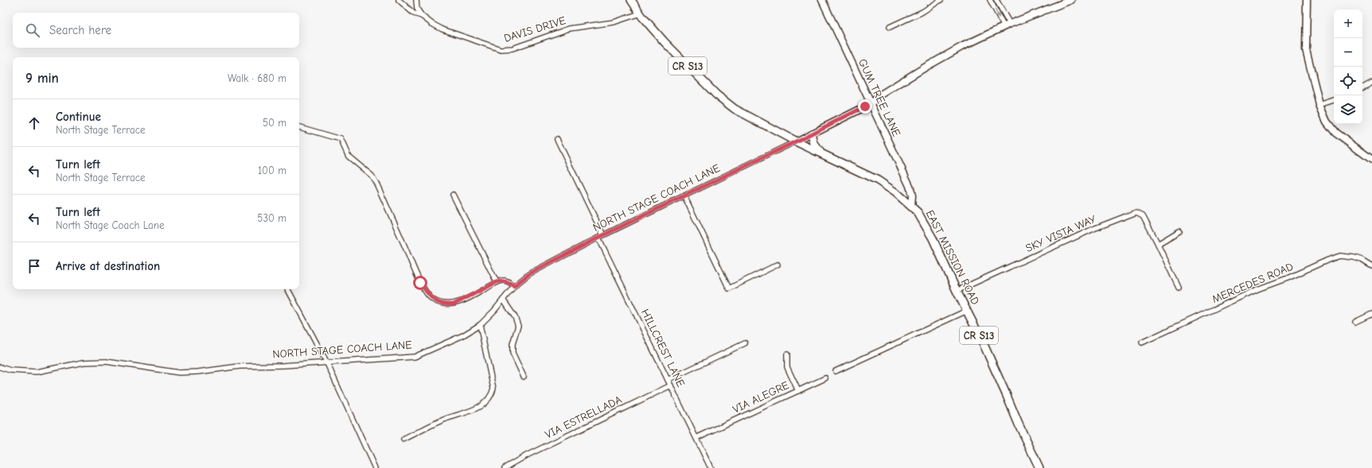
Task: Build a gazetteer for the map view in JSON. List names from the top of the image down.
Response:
{
  "streets": {
    "main road": ["CR S13", "EAST MISSION ROAD"],
    "street": [
      "DAVIS DRIVE",
      "GUM TREE LANE",
      "NORTH STAGE COACH LANE",
      "SKY VISTA WAY",
      "MERCEDES ROAD",
      "HILLCREST LANE",
      "VIA ALEGRE",
      "VIA ESTRELLADA"
    ]
  },
  "crossings": [
    ["DAVIS DRIVE", "EAST MISSION ROAD"],
    ["GUM TREE LANE", "NORTH STAGE COACH LANE"],
    ["GUM TREE LANE", "EAST MISSION ROAD"],
    ["NORTH STAGE COACH LANE", "EAST MISSION ROAD"],
    ["NORTH STAGE COACH LANE", "HILLCREST LANE"],
    ["SKY VISTA WAY", "EAST MISSION ROAD"],
    ["HILLCREST LANE", "VIA ALEGRE"],
    ["HILLCREST LANE", "VIA ESTRELLADA"]
  ],
  "page": {
    "map_buttons": ["+", "−"],
    "search": "Search here",
    "heading": ["9 min", "Walk · 680 m"],
    "list": [
      ["Continue", "North Stage Terrace", "50 m"],
      ["Turn left", "North Stage Terrace", "100 m"],
      ["Turn left", "North Stage Coach Lane", "530 m"],
      "Arrive at destination"
    ]
  }
}
